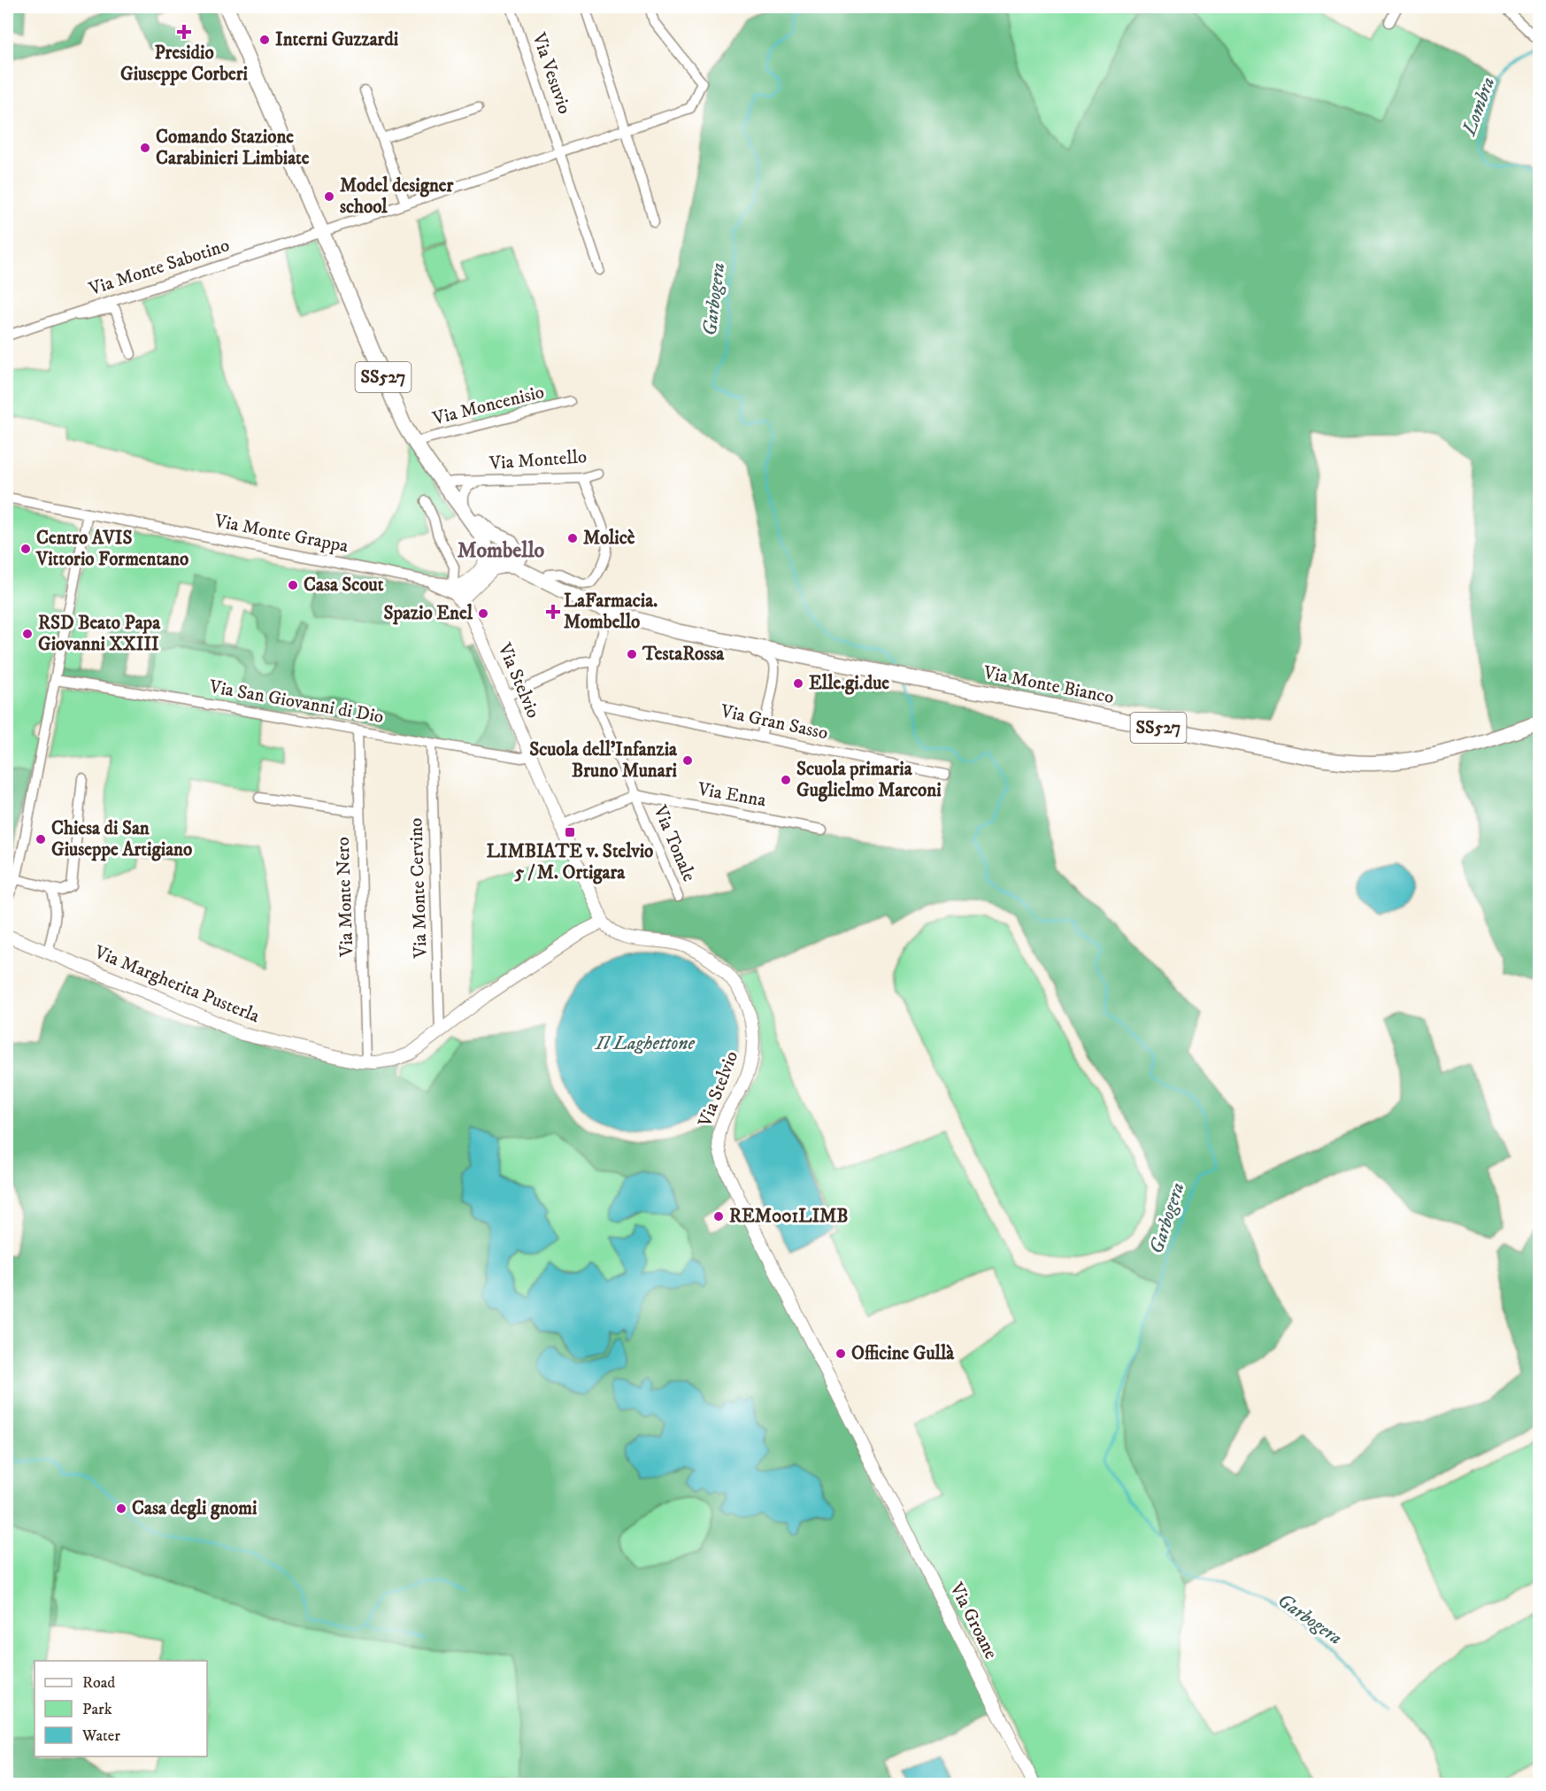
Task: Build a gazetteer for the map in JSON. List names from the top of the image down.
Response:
{
  "streets": {
    "main road": ["SS527", "Via Monte Bianco"],
    "street": [
      "Via Vesuvio",
      "Via Monte Sabotino",
      "Via Moncenisio",
      "Via Montello",
      "Via Monte Grappa",
      "Via Stelvio",
      "Via San Giovanni di Dio",
      "Via Gran Sasso",
      "Via Enna",
      "Via Tonale",
      "Via Monte Cervino",
      "Via Monte Nero",
      "Via Margherita Pusterla",
      "Via Groane"
    ]
  },
  "crossings": [
    ["Via Vesuvio", "Via Monte Sabotino"],
    ["Via Monte Sabotino", "SS527"],
    ["SS527", "Via Moncenisio"],
    ["SS527", "Via Montello"],
    ["Via Monte Grappa", "Via Stelvio"],
    ["Via Stelvio", "Via San Giovanni di Dio"],
    ["Via Stelvio", "Via Margherita Pusterla"],
    ["Via Stelvio", "Via Groane"],
    ["Via Monte Bianco", "Via Tonale"],
    ["Via San Giovanni di Dio", "Via Monte Cervino"],
    ["Via San Giovanni di Dio", "Via Monte Nero"],
    ["Via Gran Sasso", "Via Tonale"],
    ["Via Enna", "Via Tonale"],
    ["Via Monte Cervino", "Via Margherita Pusterla"],
    ["Via Monte Nero", "Via Margherita Pusterla"]
  ],
  "districts": ["Mombello"],
  "water": ["Lombra", "Garbogera", "Il Laghettone"],
  "places": {
    "health": ["Presidio Giuseppe Corberi", "LaFarmacia. Mombello"],
    "other": [
      "Interni Guzzardi",
      "Comando Stazione Carabinieri Limbiate",
      "Model designer school",
      "Molicè",
      "Centro AVIS Vittorio Formentano",
      "Casa Scout",
      "Spazio Enel",
      "RSD Beato Papa Giovanni XXIII",
      "TestaRossa",
      "Elle.gi.due",
      "Scuola dell'Infanzia Bruno Munari",
      "Scuola primaria Guglielmo Marconi",
      "Chiesa di San Giuseppe Artigiano",
      "REM001LIMB",
      "Officine Gullà",
      "Casa degli gnomi"
    ],
    "transit": ["LIMBIATE v. Stelvio 5 / M. Ortigara"]
  },
  "legend": ["Road", "Park", "Water"]
}
